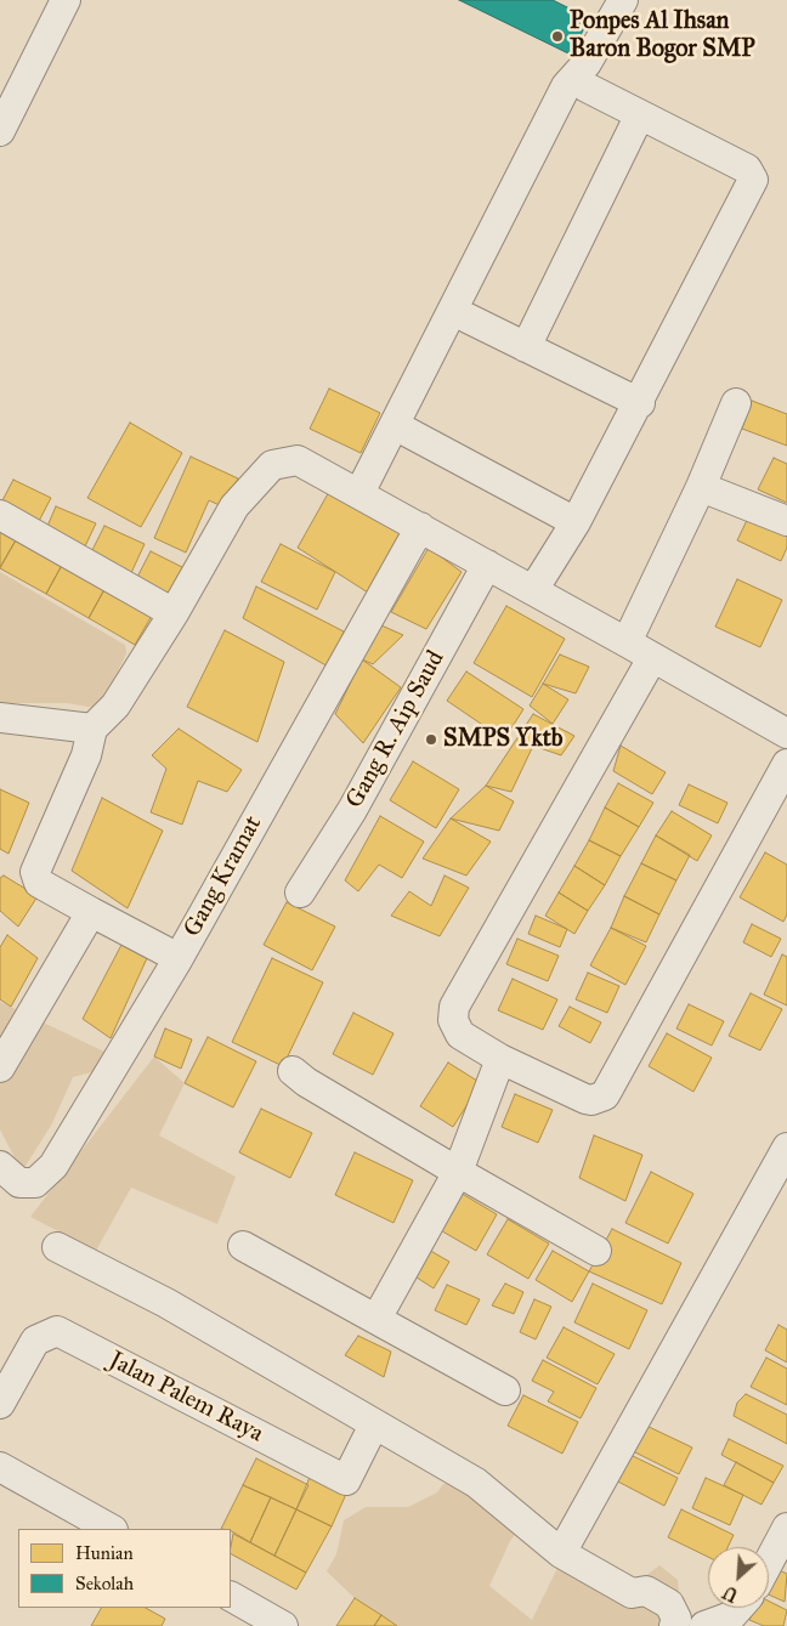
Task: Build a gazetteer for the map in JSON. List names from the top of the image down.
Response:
{
  "streets": {
    "street": ["Gang R. Aip Saud", "Gang Kramat", "Jalan Palem Raya"]
  },
  "places": ["Ponpes Al Ihsan Baron Bogor SMP", "SMPS Yktb"],
  "legend": ["Hunian", "Sekolah"],
  "north": "bottom left"
}
